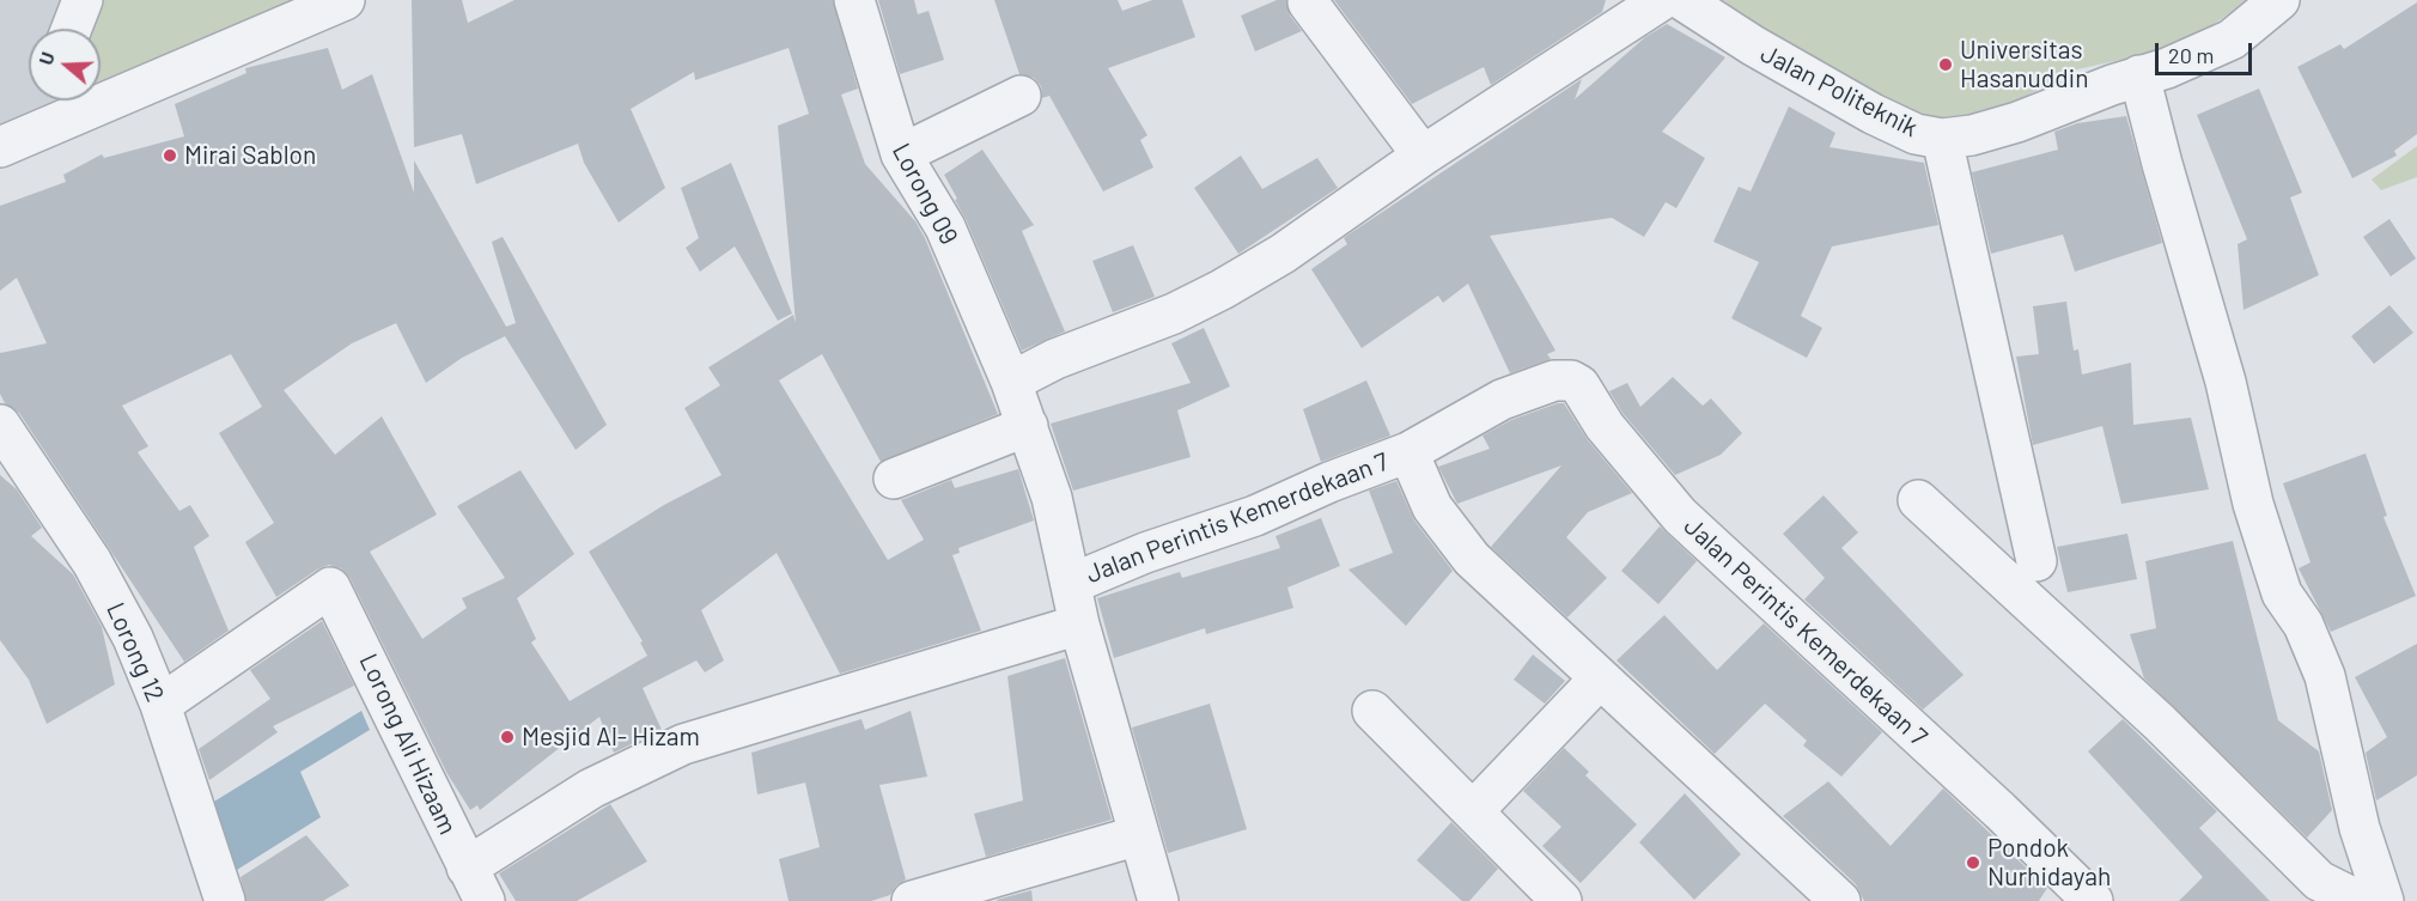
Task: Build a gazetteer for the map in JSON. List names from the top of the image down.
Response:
{
  "streets": {
    "street": [
      "Jalan Politeknik",
      "Lorong 09",
      "Jalan Perintis Kemerdekaan 7",
      "Lorong 12",
      "Lorong Ali Hizaam"
    ]
  },
  "crossings": [
    ["Lorong 09", "Jalan Perintis Kemerdekaan 7"],
    ["Lorong 12", "Lorong Ali Hizaam"]
  ],
  "places": [
    "Universitas Hasanuddin",
    "Mirai Sablon",
    "Mesjid Al- Hizam",
    "Pondok Nurhidayah"
  ],
  "scale_bar": "20 m",
  "north": "left"
}
